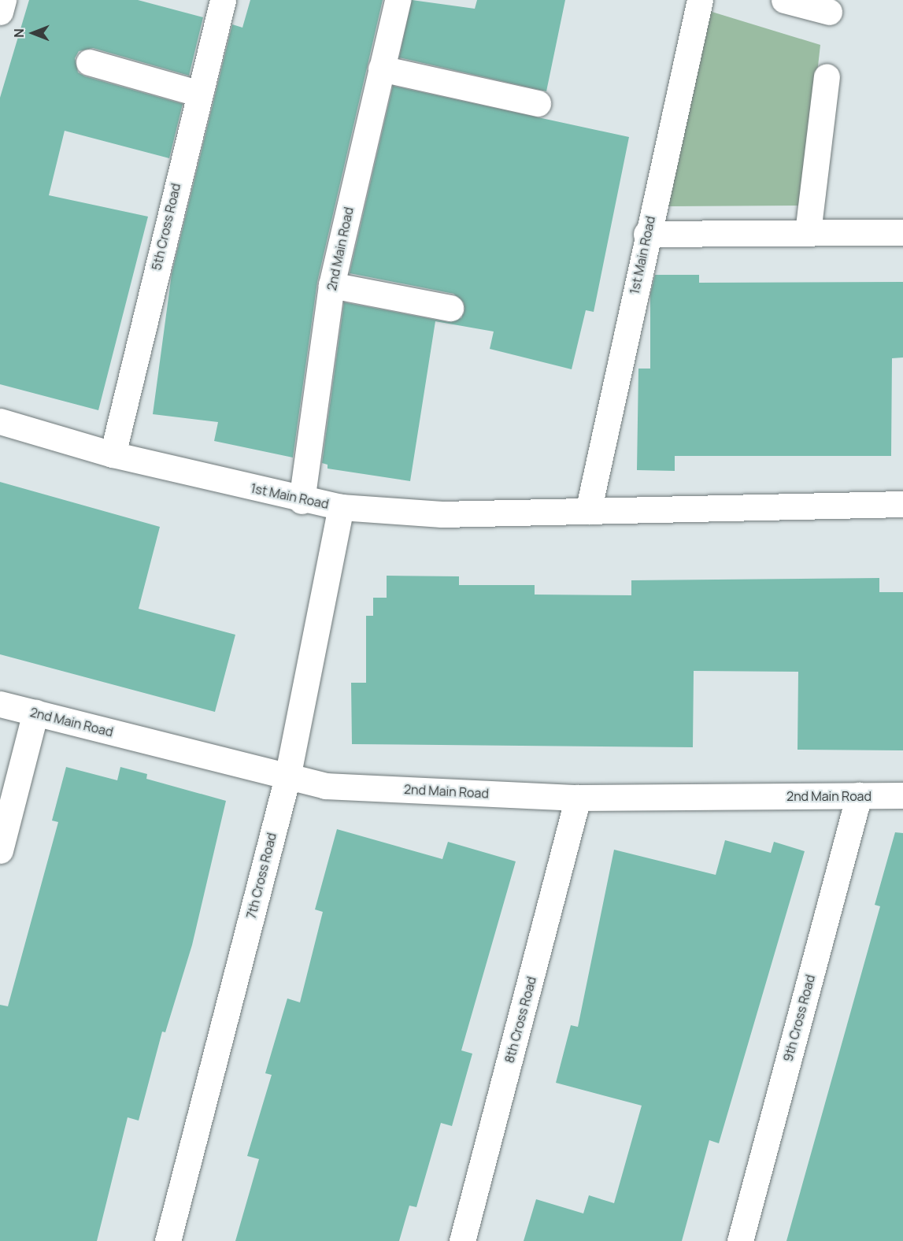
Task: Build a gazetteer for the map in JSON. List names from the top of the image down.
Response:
{
  "streets": {
    "street": [
      "5th Cross Road",
      "2nd Main Road",
      "1st Main Road",
      "7th Cross Road",
      "9th Cross Road",
      "8th Cross Road"
    ]
  },
  "crossings": [
    ["5th Cross Road", "1st Main Road"],
    ["2nd Main Road", "1st Main Road"],
    ["2nd Main Road", "7th Cross Road"],
    ["2nd Main Road", "9th Cross Road"],
    ["2nd Main Road", "8th Cross Road"],
    ["1st Main Road", "7th Cross Road"]
  ],
  "north": "left"
}
